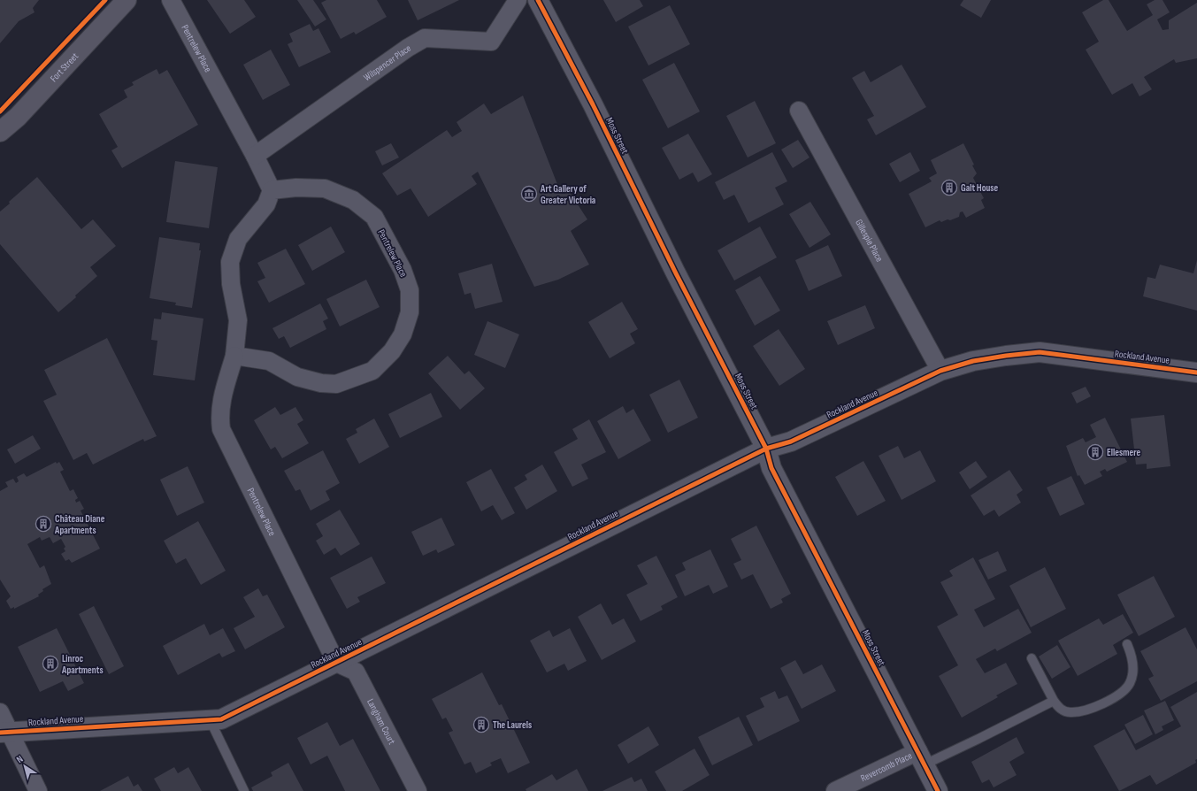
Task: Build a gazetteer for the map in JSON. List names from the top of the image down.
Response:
{
  "streets": {
    "main road": ["Fort Street"],
    "street": [
      "Pentrelew Place",
      "Wilspencer Place",
      "Moss Street",
      "Gillespie Place",
      "Rockland Avenue",
      "Langham Court",
      "Revercomb Place"
    ]
  },
  "crossings": [
    ["Pentrelew Place", "Wilspencer Place"],
    ["Pentrelew Place", "Rockland Avenue"],
    ["Pentrelew Place", "Langham Court"],
    ["Moss Street", "Rockland Avenue"],
    ["Moss Street", "Revercomb Place"],
    ["Gillespie Place", "Rockland Avenue"],
    ["Rockland Avenue", "Langham Court"]
  ],
  "places": {
    "building": [
      "Galt House",
      "Ellesmere",
      "Château Diane Apartments",
      "Linroc Apartments",
      "The Laurels"
    ],
    "museum": ["Art Gallery of Greater Victoria"]
  },
  "north": "top left"
}
